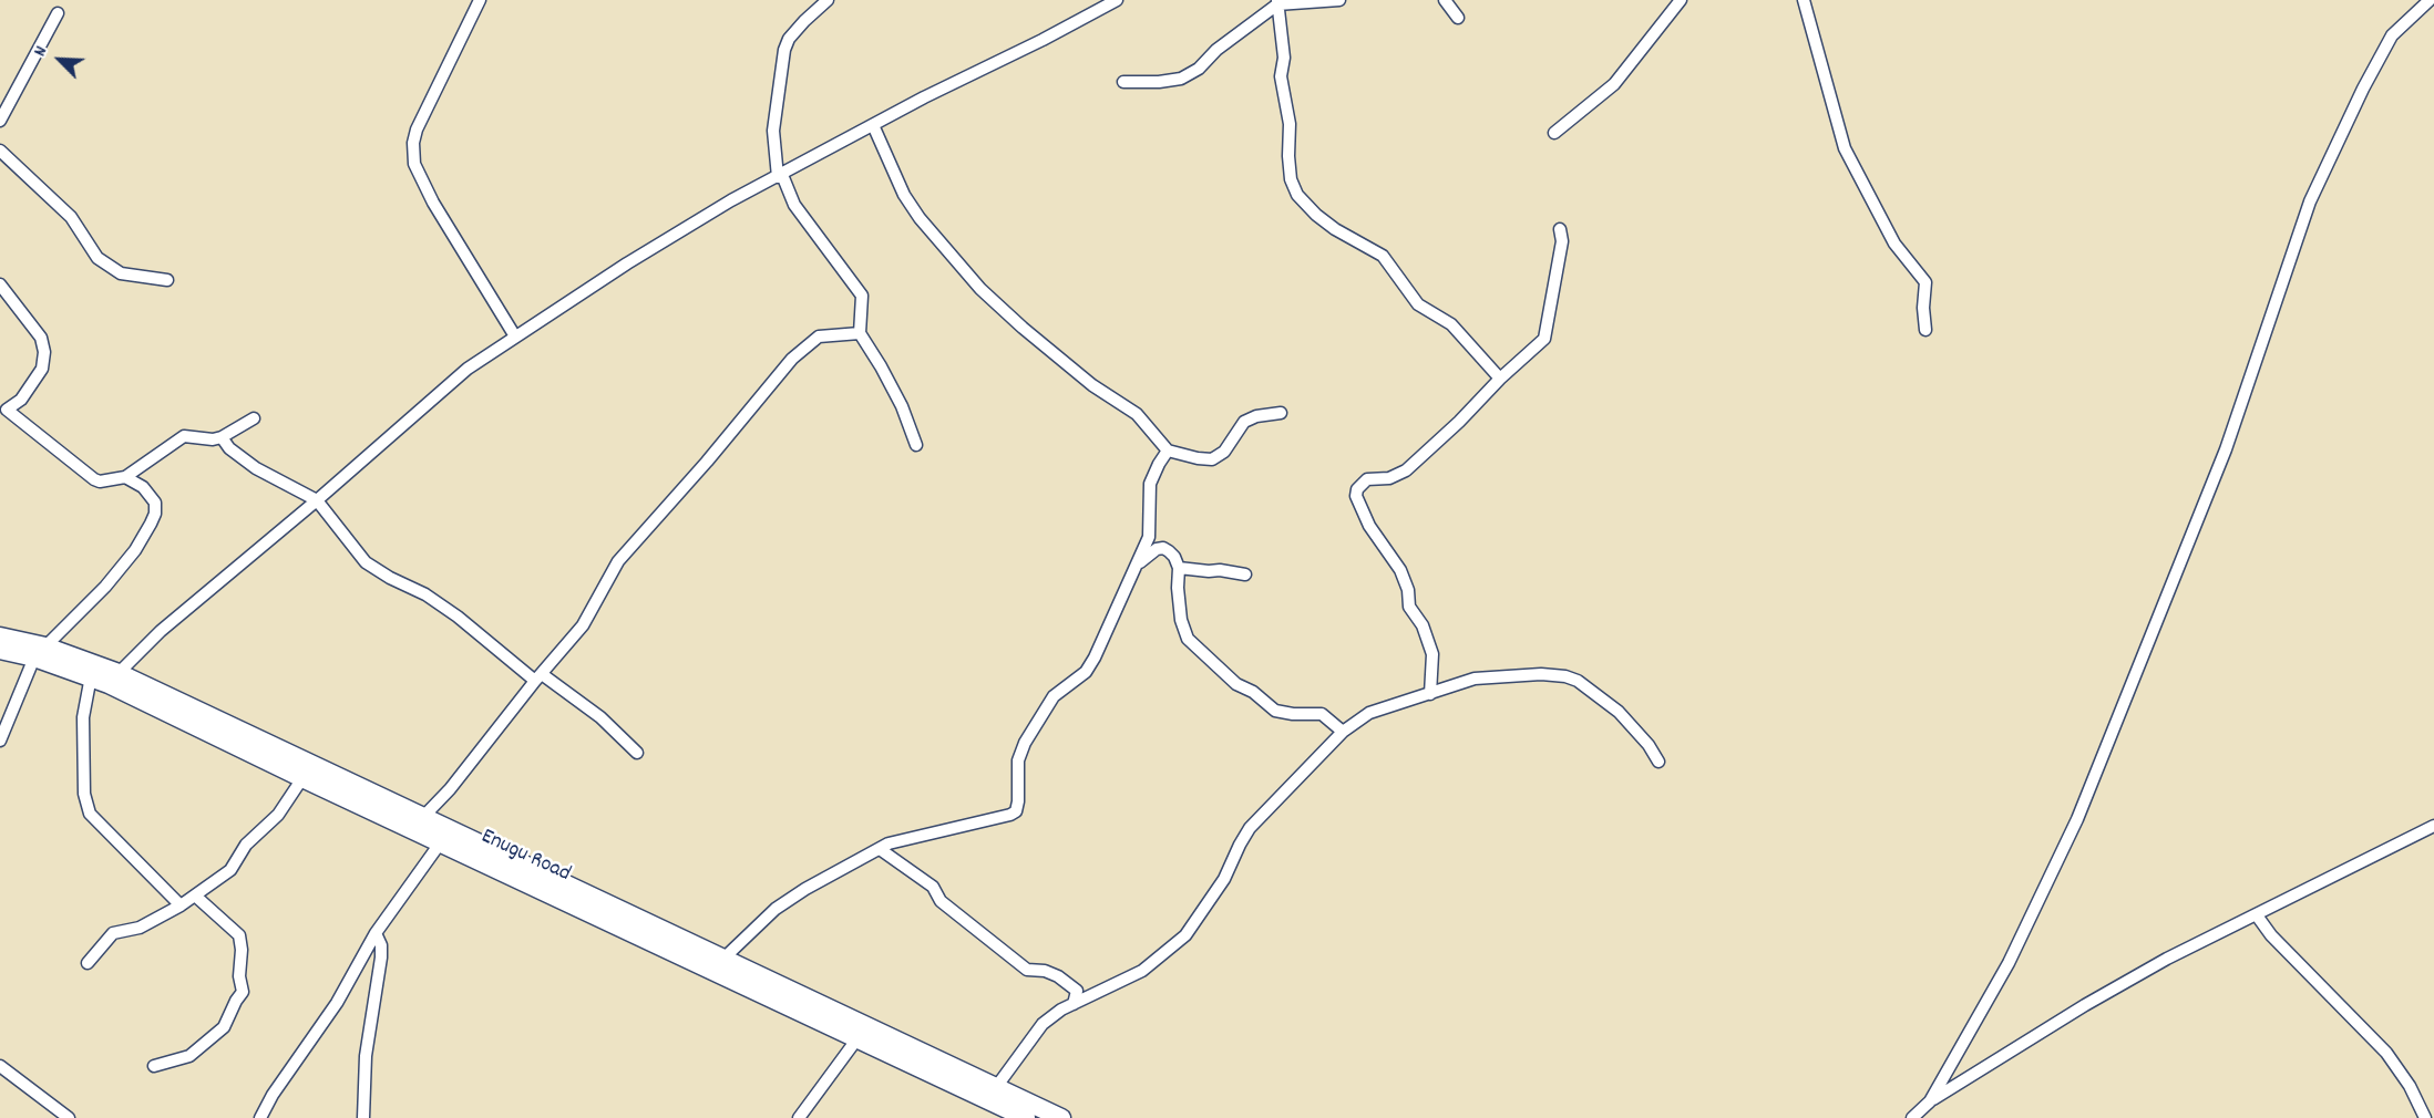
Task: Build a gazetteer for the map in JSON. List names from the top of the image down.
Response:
{
  "streets": {
    "main road": ["Enugu Road"]
  },
  "north": "top left"
}
